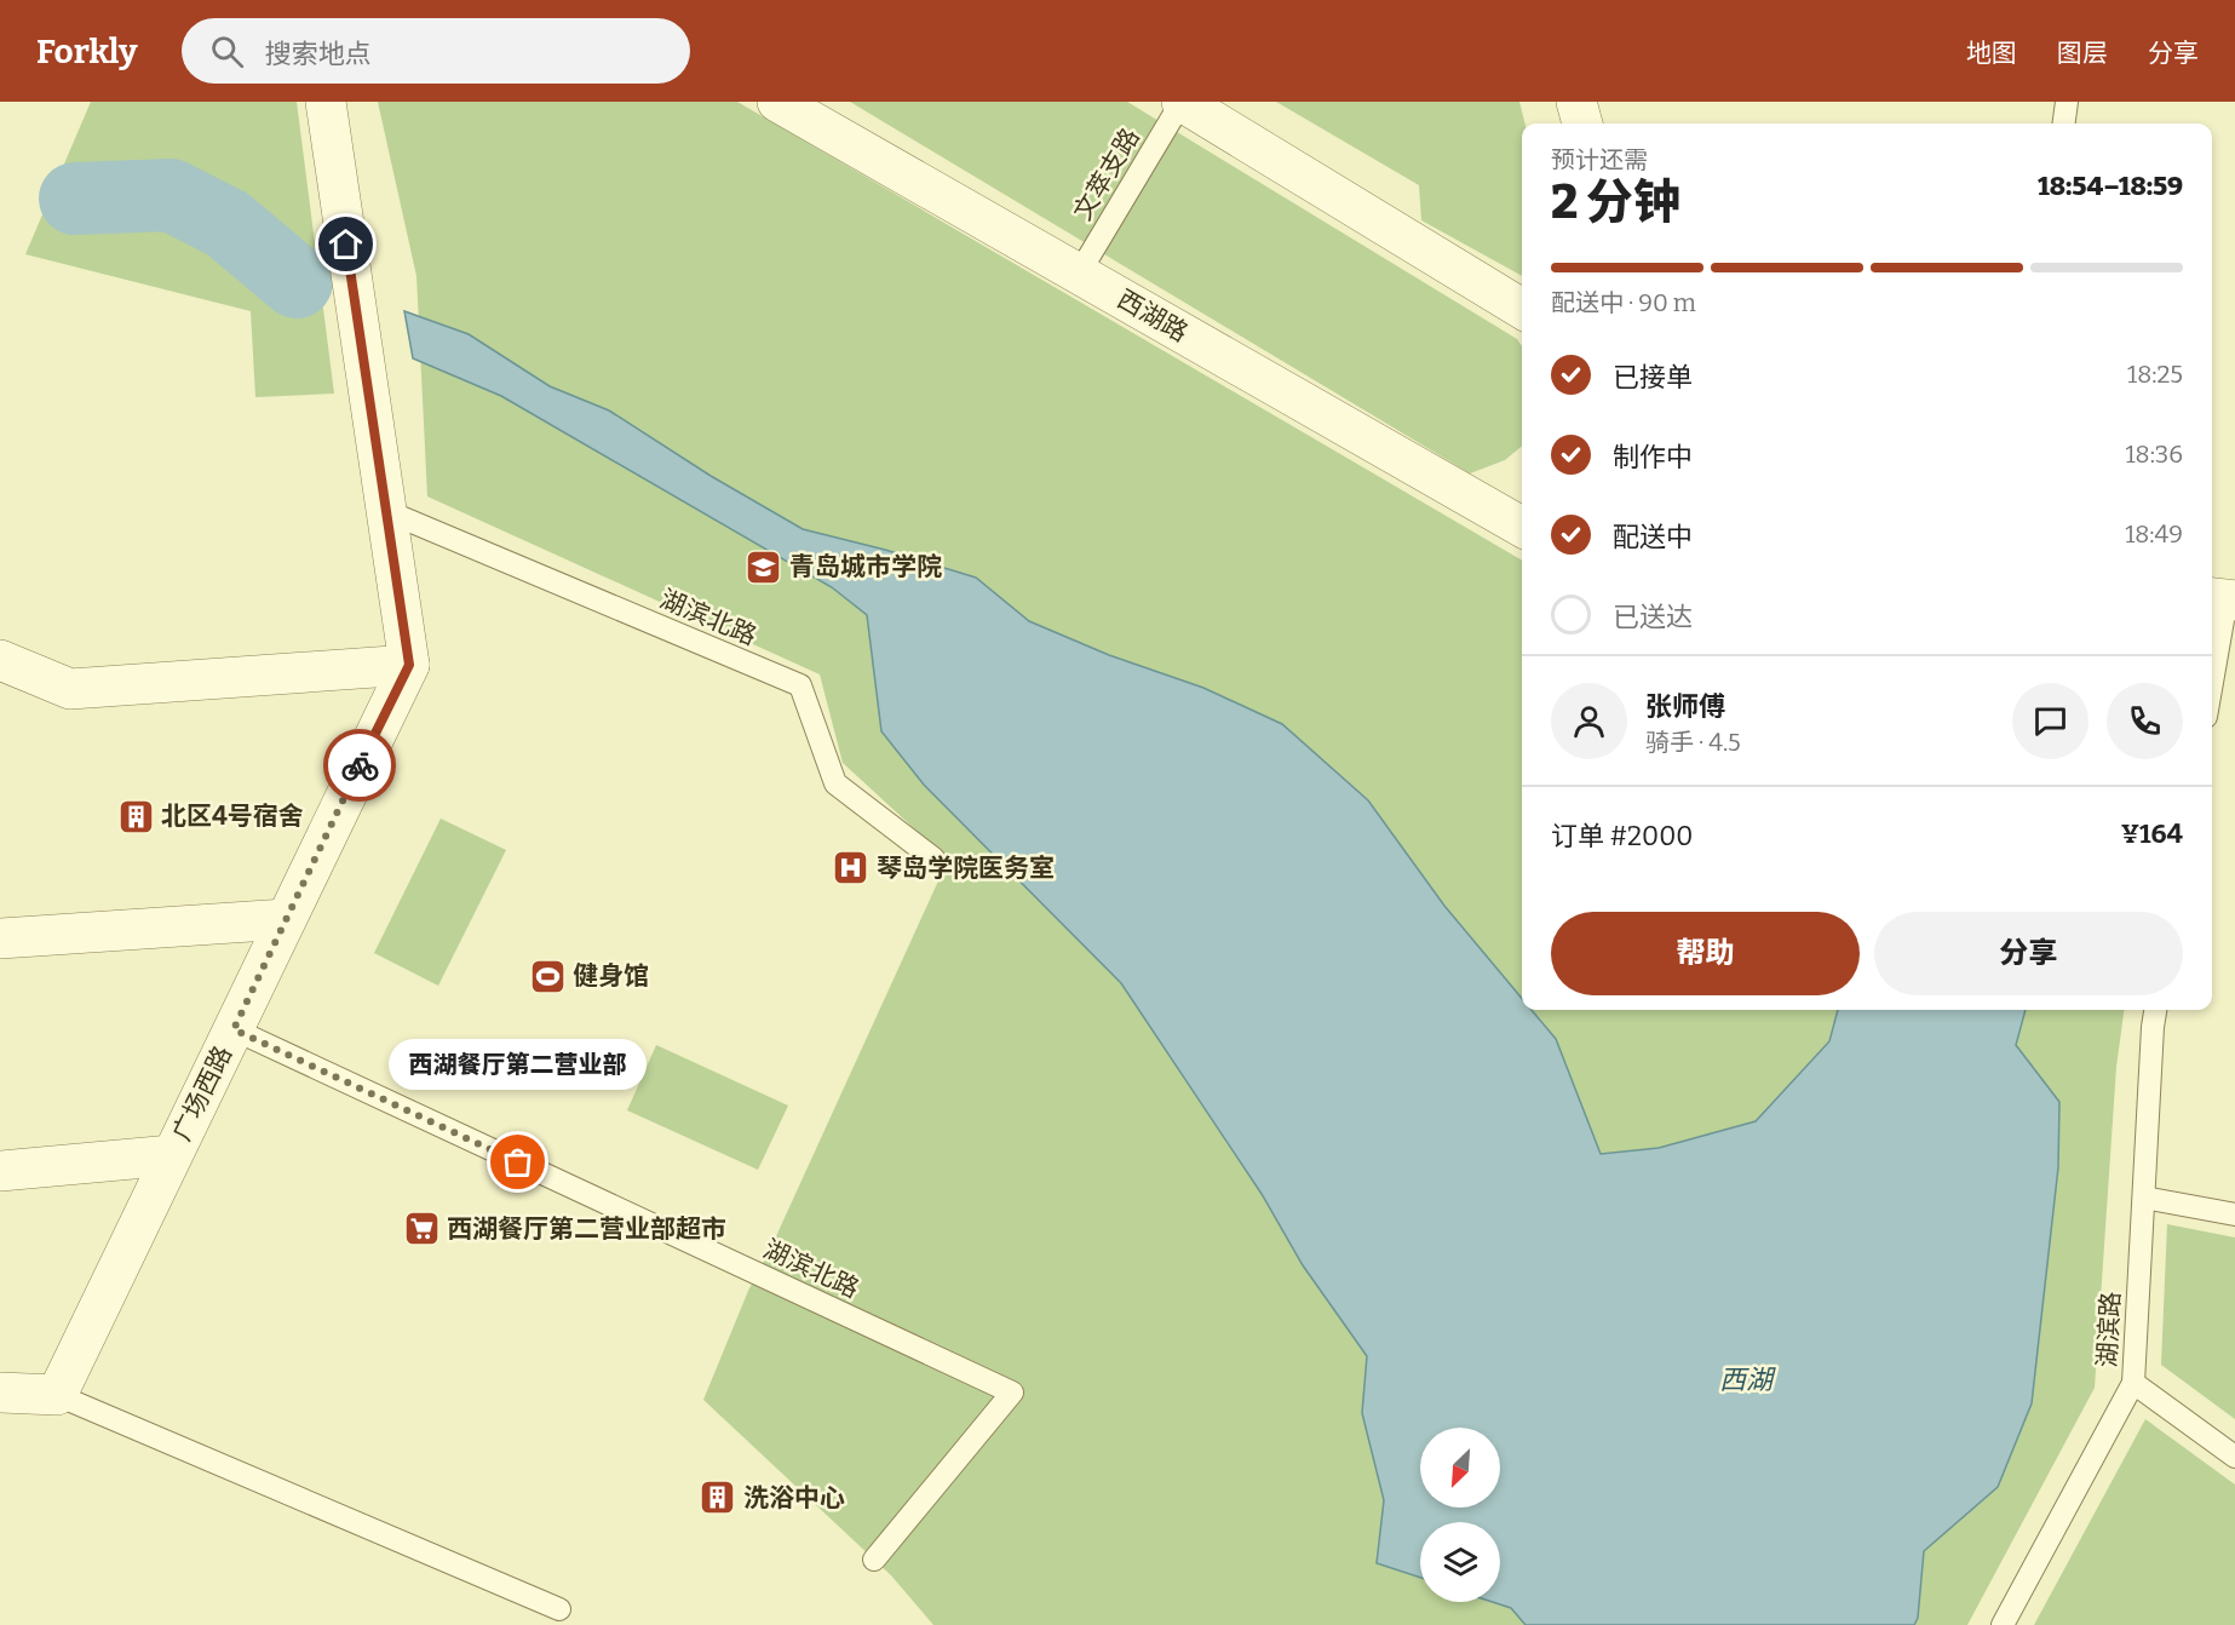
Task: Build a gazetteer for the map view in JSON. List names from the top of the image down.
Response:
{
  "streets": {
    "street": ["西湖路", "广场西路"],
    "lane": ["文萃支路", "湖滨北路", "湖滨路"]
  },
  "crossings": [
    ["文萃支路", "西湖路"],
    ["湖滨北路", "广场西路"]
  ],
  "water": ["西湖"],
  "places": {
    "school or university": ["青岛城市学院"],
    "building": ["北区4号宿舍", "洗浴中心"],
    "hospital": ["琴岛学院医务室"],
    "sports": ["健身馆"],
    "other": ["西湖餐厅第二营业部"],
    "supermarket": ["西湖餐厅第二营业部超市"]
  },
  "north": "bottom left",
  "page": {
    "header": "Forkly",
    "search": "搜索地点",
    "nav": ["地图", "图层", "分享"],
    "heading": ["2 分钟", "预计还需", "18:54–18:59"],
    "panel": [
      "张师傅",
      "骑手 · 4.5",
      "订单 #2000",
      "¥164"
    ],
    "bar": "配送中 · 90 m",
    "list": [
      ["已接单", "18:25"],
      ["制作中", "18:36"],
      ["配送中", "18:49"],
      "已送达"
    ],
    "buttons": ["帮助", "分享"],
    "bubble": "西湖餐厅第二营业部"
  }
}
